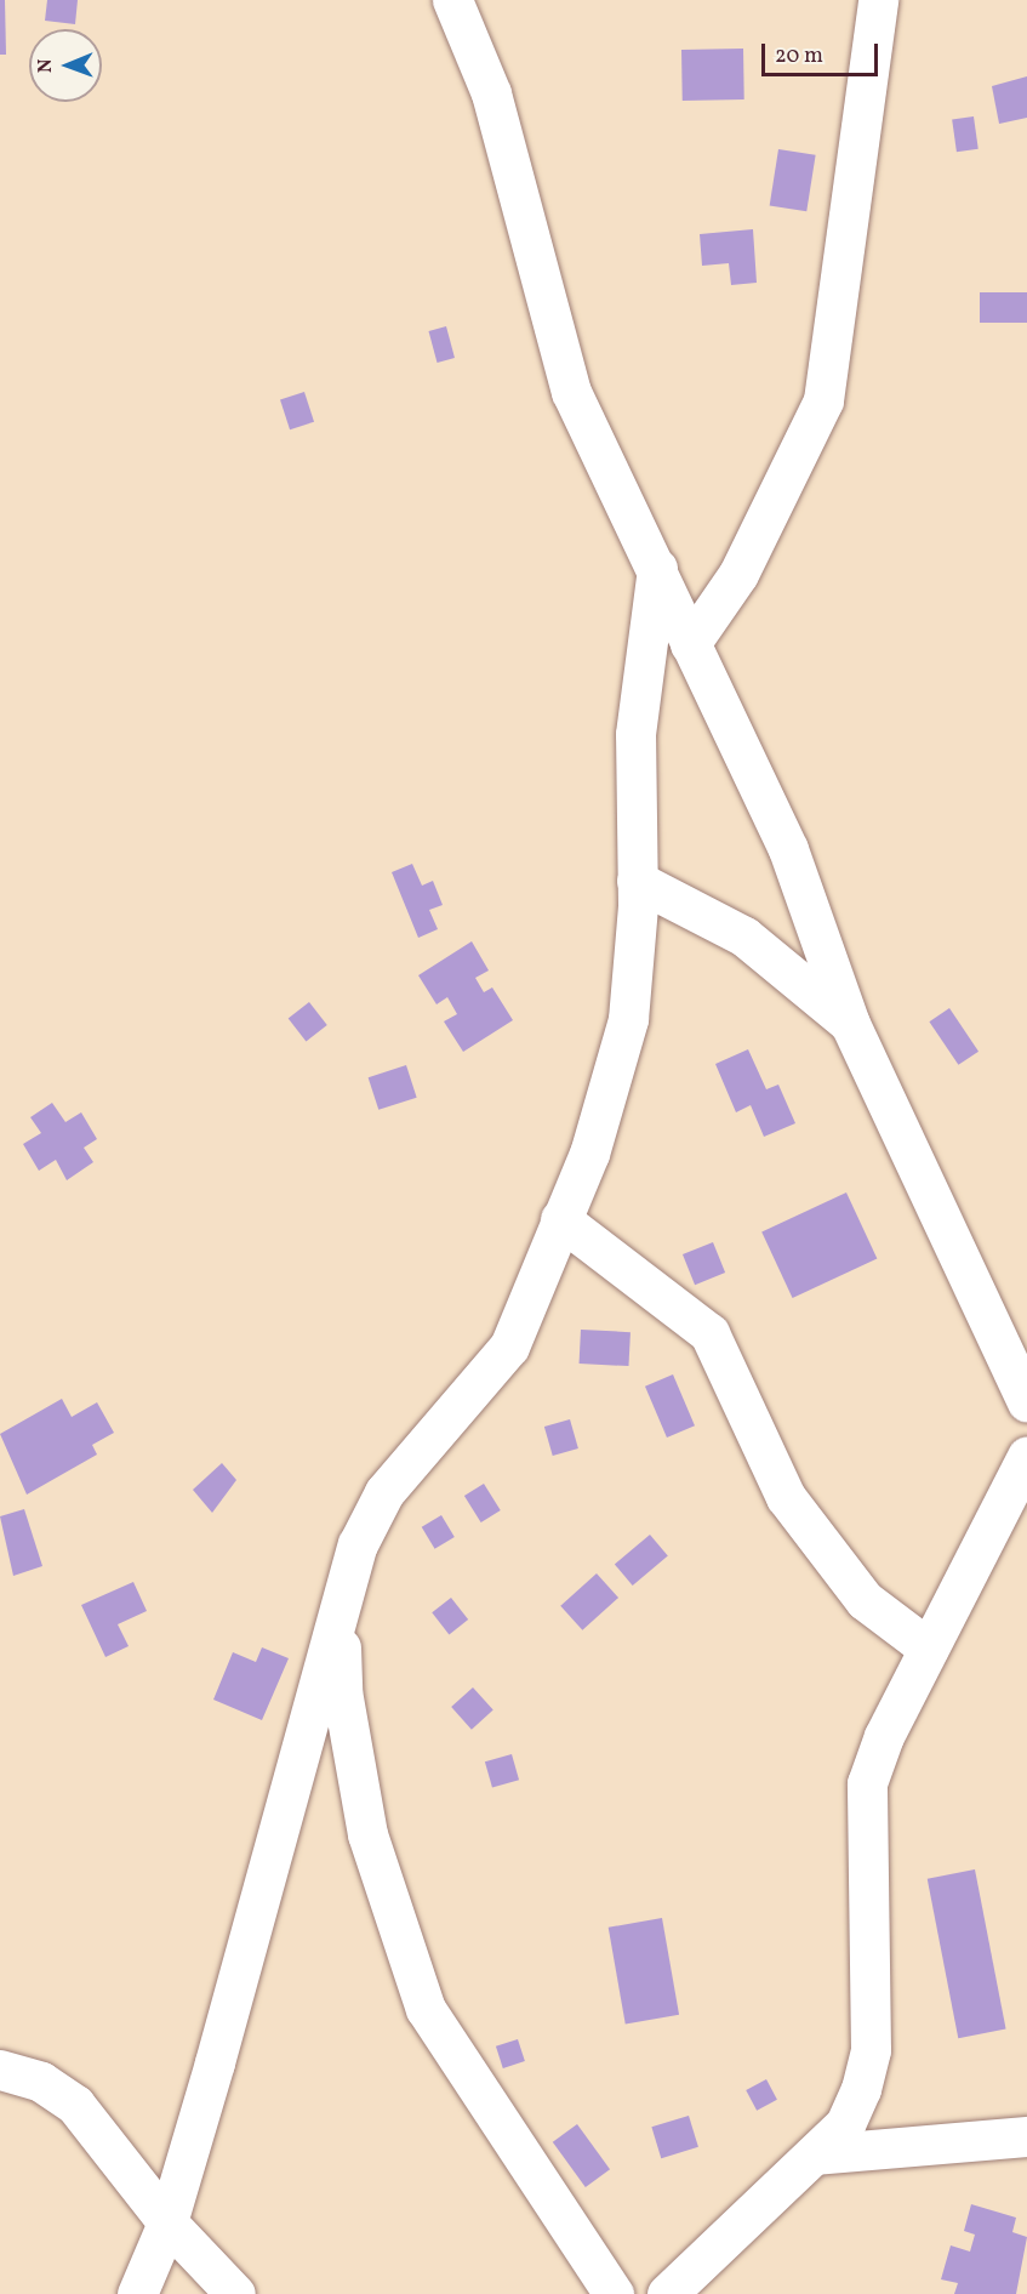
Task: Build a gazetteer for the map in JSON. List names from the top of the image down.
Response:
{
  "scale_bar": "20 m",
  "north": "left"
}
